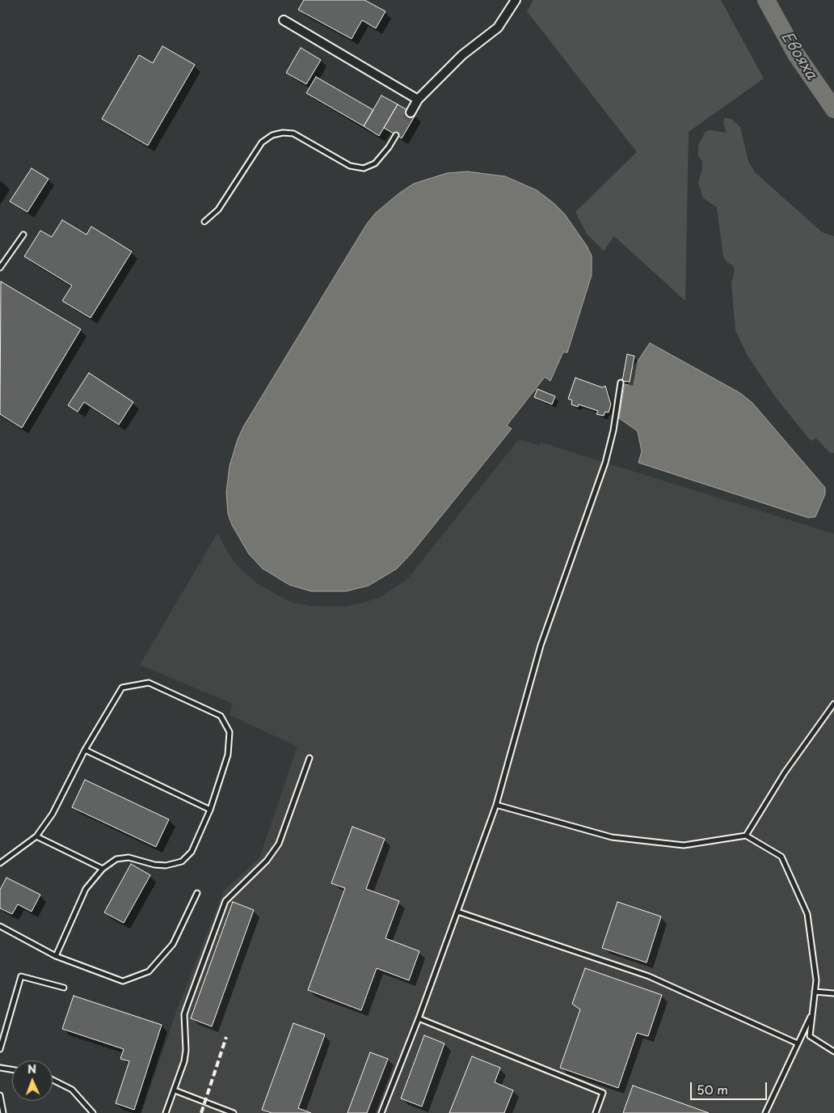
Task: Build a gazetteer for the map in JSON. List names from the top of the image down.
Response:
{
  "water": ["Евояха"],
  "scale_bar": "50 m",
  "north": "top"
}
